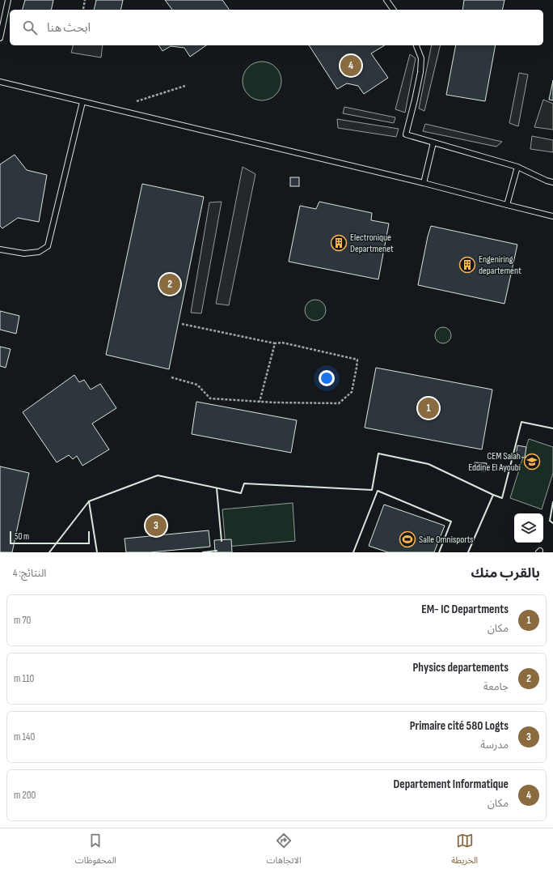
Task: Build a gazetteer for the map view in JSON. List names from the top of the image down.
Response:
{
  "places": {
    "building": ["Electronique Departmenet", "Engeniring departement"],
    "school or university": ["CEM Salah Eddine El Ayoubi"],
    "sports": ["Salle Omnisports"]
  },
  "scale_bar": "50 m",
  "page": {
    "search": "ابحث هنا",
    "pins": [
      "4",
      "2",
      "1",
      "3"
    ],
    "scale": "50 m",
    "heading": ["بالقرب منك", "النتائج: 4"],
    "list": [
      {
        "mark": "1",
        "name": "EM- IC Departments",
        "note": "مكان",
        "value": "70 m"
      },
      {
        "mark": "2",
        "name": "Physics departements",
        "note": "جامعة",
        "value": "110 m"
      },
      {
        "mark": "3",
        "name": "Primaire cité 580 Logts",
        "note": "مدرسة",
        "value": "140 m"
      },
      {
        "mark": "4",
        "name": "Departement Informatique",
        "note": "مكان",
        "value": "200 m"
      }
    ],
    "nav": ["الخريطة", "الاتجاهات", "المحفوظات"]
  }
}
